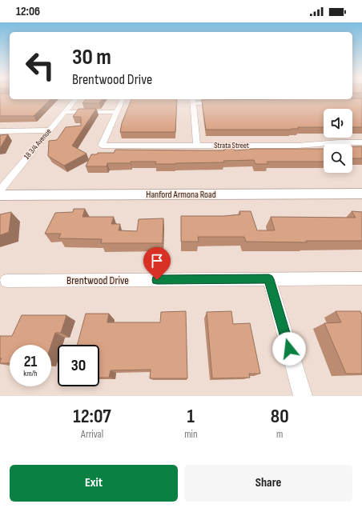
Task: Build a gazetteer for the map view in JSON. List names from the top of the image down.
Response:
{
  "streets": {
    "main road": ["Hanford Armona Road"],
    "street": ["18 3/4 Avenue", "Strata Street", "Brentwood Drive"]
  },
  "page": {
    "status": "12:06",
    "turn": ["30 m", "Brentwood Drive"],
    "speed": "21 km/h",
    "limit": "30",
    "eta": [
      "12:07",
      "Arrival",
      "1",
      "min",
      "80",
      "m"
    ],
    "buttons": ["Exit", "Share"]
  }
}
